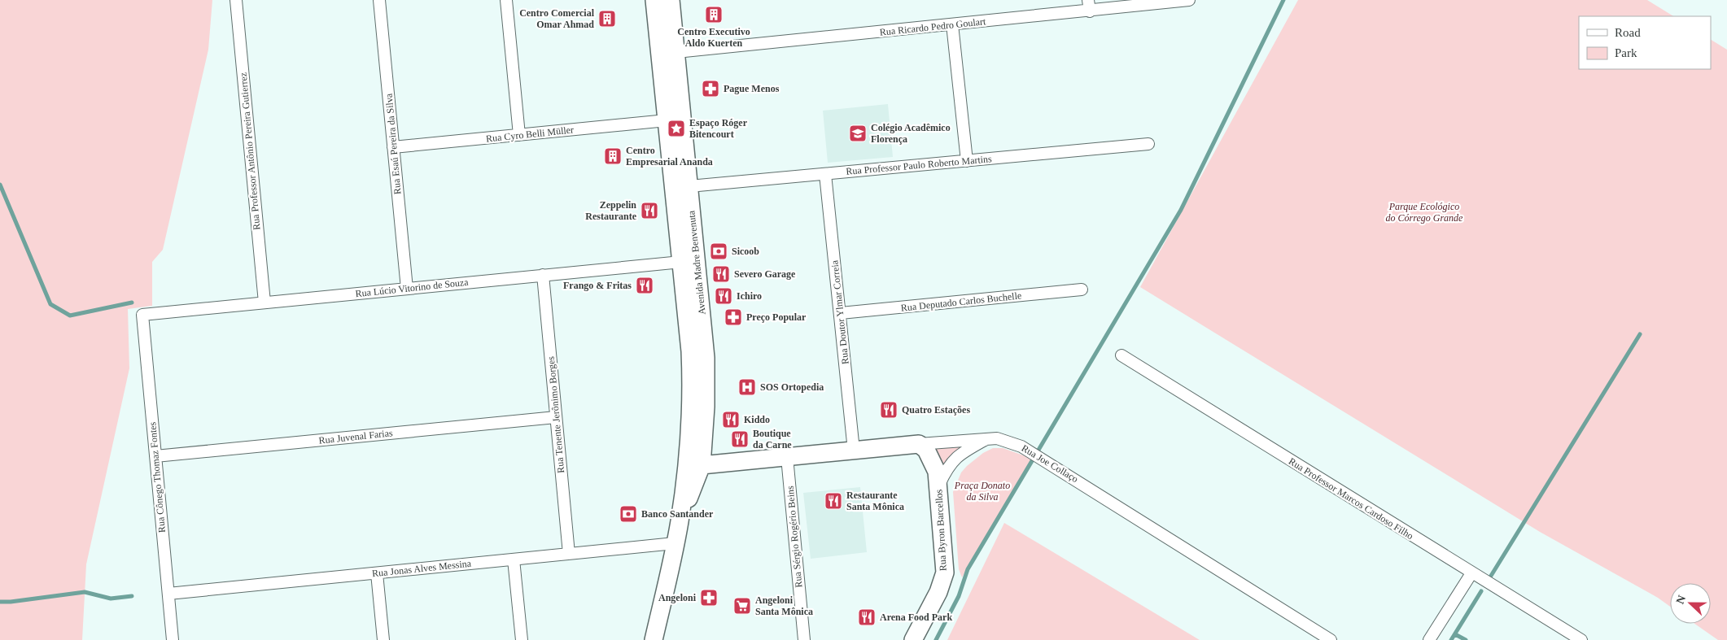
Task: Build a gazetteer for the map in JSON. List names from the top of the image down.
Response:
{
  "streets": {
    "main road": ["Avenida Madre Benvenuta", "Rua Joe Collaço", "Rua Byron Barcellos"],
    "street": [
      "Rua Ricardo Pedro Goulart",
      "Rua Cyro Belli Müller",
      "Rua Esaú Pereira da Silva",
      "Rua Professor Antônio Pereira Gutierrez",
      "Rua Professor Paulo Roberto Martins",
      "Rua Lúcio Vitorino de Souza",
      "Rua Deputado Carlos Buchelle",
      "Rua Doutor Ylmar Correia",
      "Rua Tenente Jerônimo Borges",
      "Rua Juvenal Farias",
      "Rua Cônego Thomaz Fontes",
      "Rua Professor Marcos Cardoso Filho",
      "Rua Sérgio Rogério Beins",
      "Rua Jonas Alves Messina"
    ]
  },
  "crossings": [
    ["Rua Ricardo Pedro Goulart", "Avenida Madre Benvenuta"],
    ["Rua Cyro Belli Müller", "Rua Esaú Pereira da Silva"],
    ["Rua Cyro Belli Müller", "Avenida Madre Benvenuta"],
    ["Rua Esaú Pereira da Silva", "Rua Lúcio Vitorino de Souza"],
    ["Rua Professor Antônio Pereira Gutierrez", "Rua Lúcio Vitorino de Souza"],
    ["Rua Professor Paulo Roberto Martins", "Avenida Madre Benvenuta"],
    ["Rua Professor Paulo Roberto Martins", "Rua Doutor Ylmar Correia"],
    ["Avenida Madre Benvenuta", "Rua Lúcio Vitorino de Souza"],
    ["Avenida Madre Benvenuta", "Rua Joe Collaço"],
    ["Avenida Madre Benvenuta", "Rua Jonas Alves Messina"],
    ["Rua Lúcio Vitorino de Souza", "Rua Tenente Jerônimo Borges"],
    ["Rua Lúcio Vitorino de Souza", "Rua Cônego Thomaz Fontes"],
    ["Rua Deputado Carlos Buchelle", "Rua Doutor Ylmar Correia"],
    ["Rua Doutor Ylmar Correia", "Rua Joe Collaço"],
    ["Rua Tenente Jerônimo Borges", "Rua Juvenal Farias"],
    ["Rua Tenente Jerônimo Borges", "Rua Jonas Alves Messina"],
    ["Rua Juvenal Farias", "Rua Cônego Thomaz Fontes"],
    ["Rua Joe Collaço", "Rua Byron Barcellos"],
    ["Rua Joe Collaço", "Rua Sérgio Rogério Beins"],
    ["Rua Cônego Thomaz Fontes", "Rua Jonas Alves Messina"]
  ],
  "parks": ["Parque Ecológico do Córrego Grande", "Praça Donato da Silva"],
  "places": {
    "building": ["Centro Executivo Aldo Kuerten", "Centro Comercial Omar Ahmad", "Centro Empresarial Ananda"],
    "pharmacy": ["Pague Menos", "Preço Popular", "Angeloni"],
    "place": ["Espaço Róger Bitencourt"],
    "school or university": ["Colégio Acadêmico Florença"],
    "restaurant": [
      "Zeppelin Restaurante",
      "Severo Garage",
      "Frango & Fritas",
      "Ichiro",
      "Quatro Estações",
      "Kiddo",
      "Boutique da Carne",
      "Restaurante Santa Mônica",
      "Arena Food Park"
    ],
    "bank": ["Sicoob", "Banco Santander"],
    "hospital": ["SOS Ortopedia"],
    "supermarket": ["Angeloni Santa Mônica"]
  },
  "legend": ["Road", "Park"],
  "north": "left"
}
